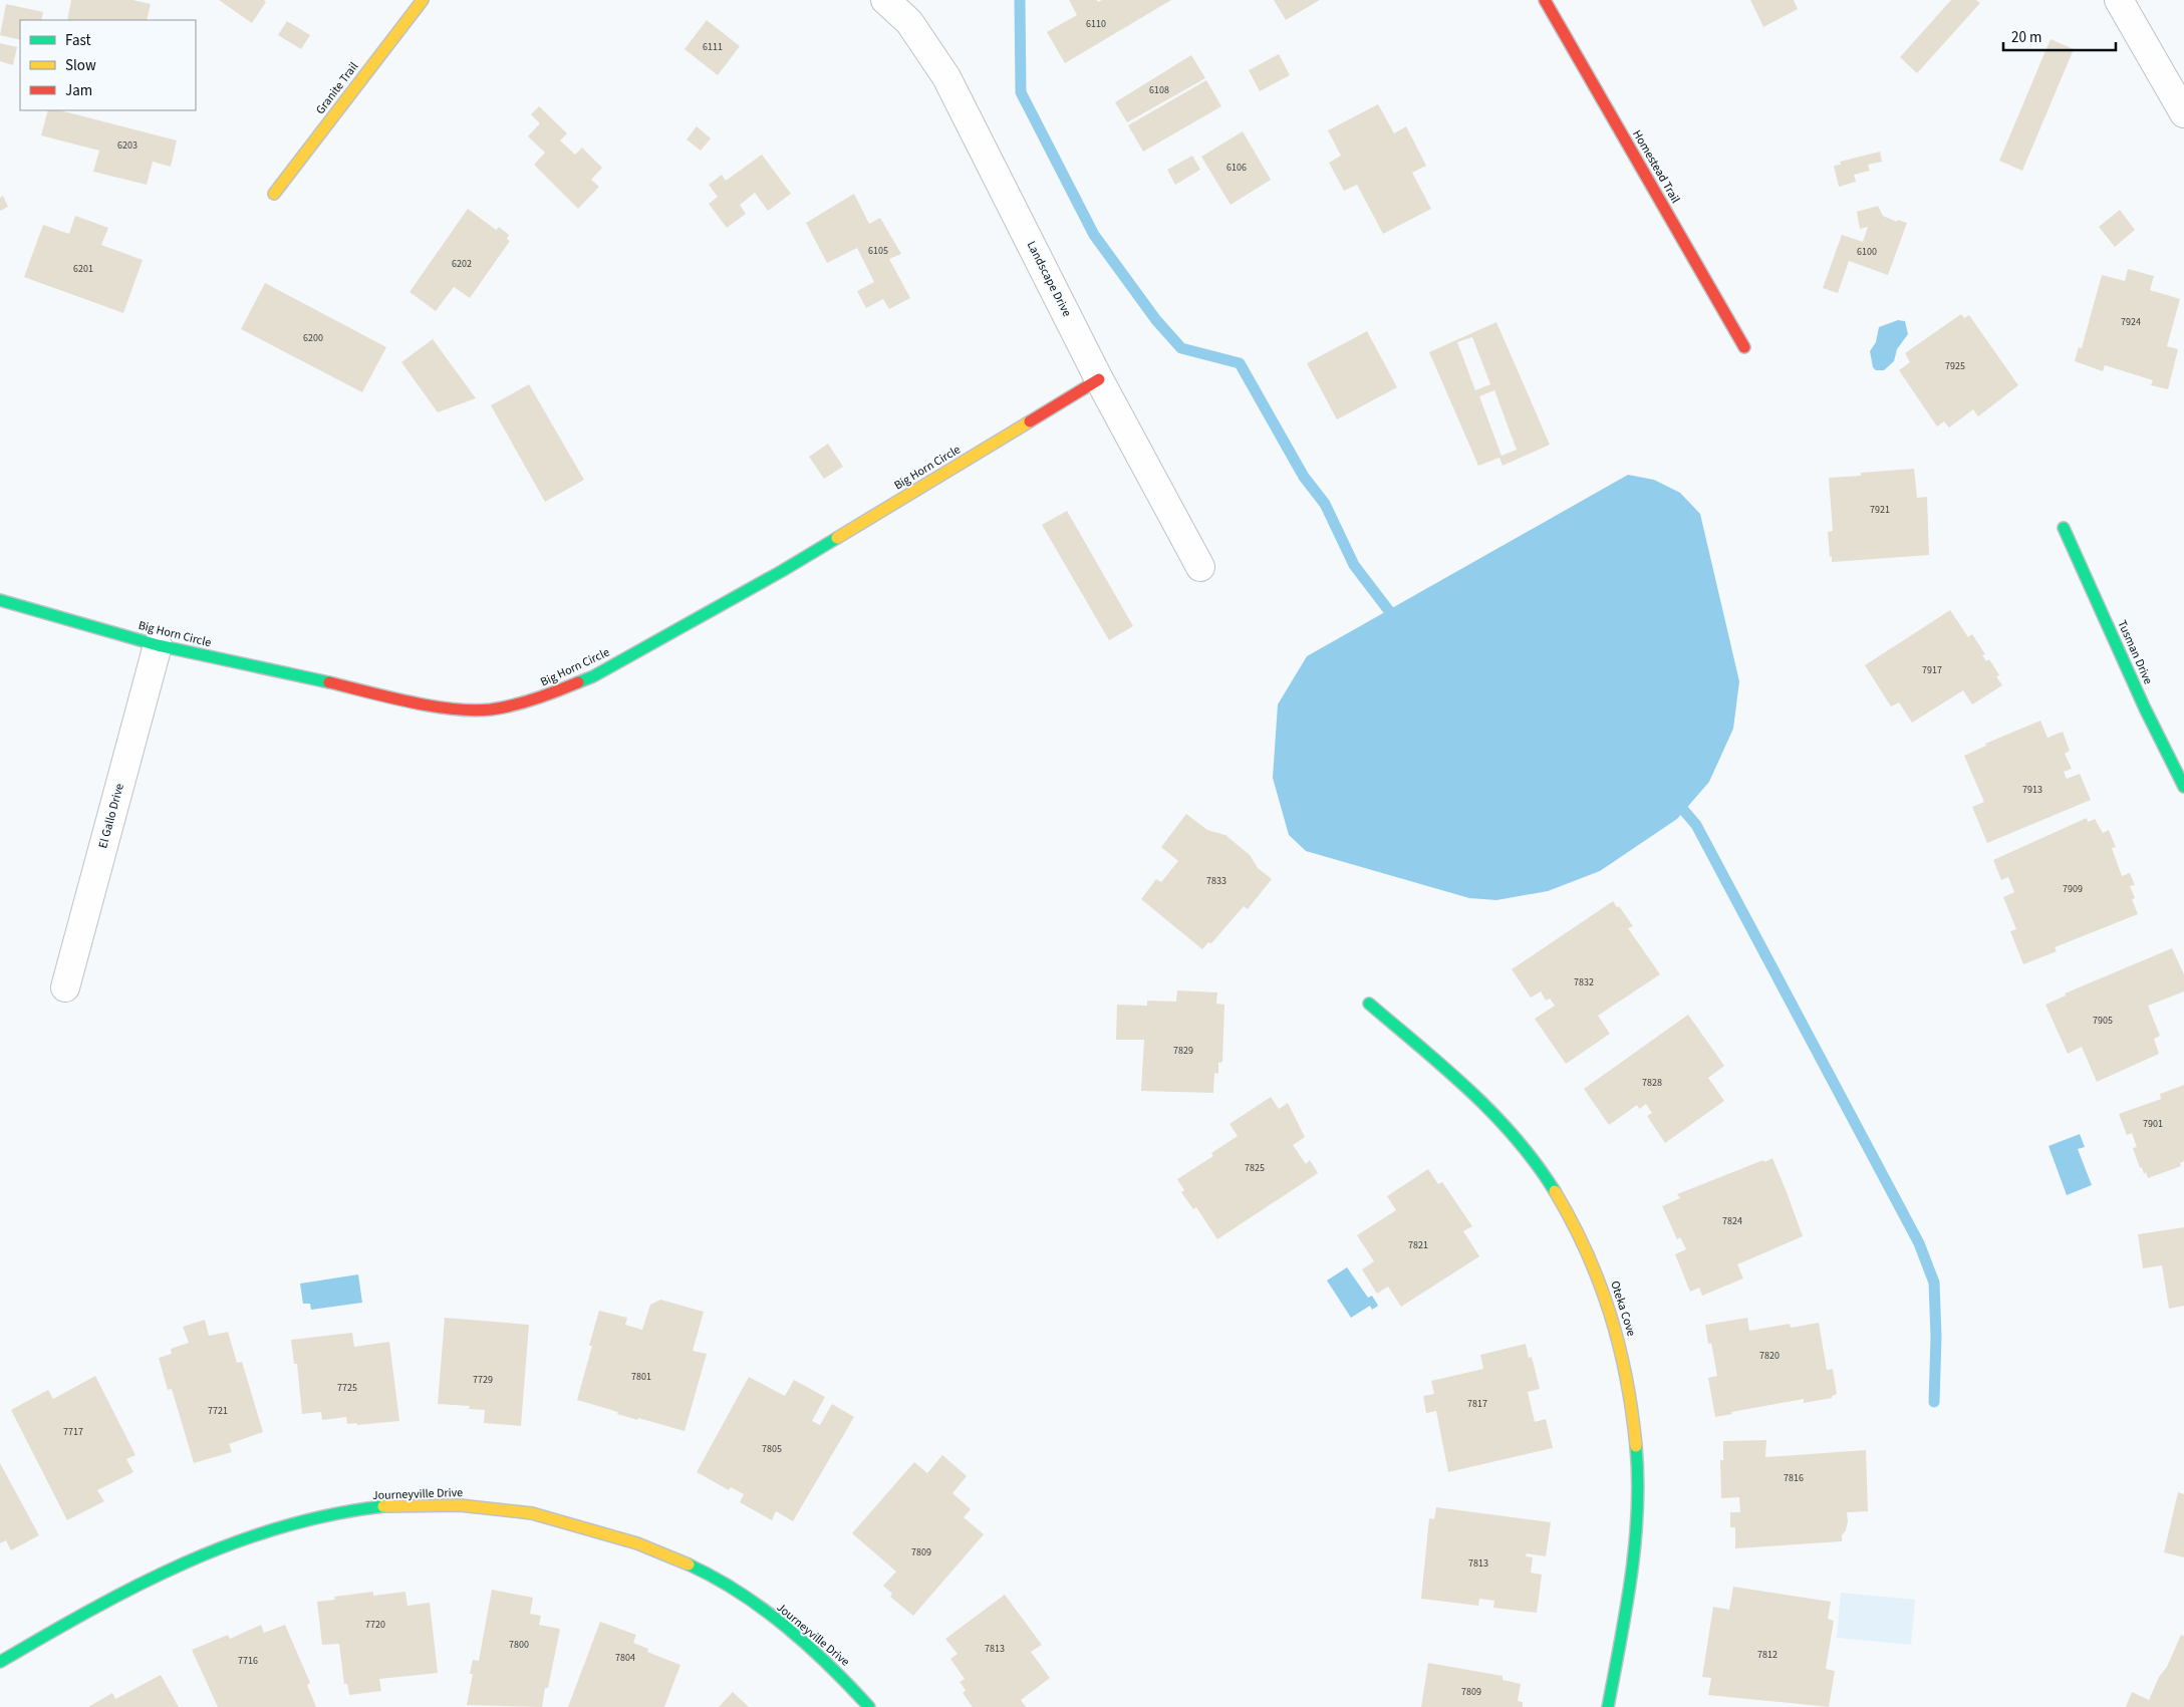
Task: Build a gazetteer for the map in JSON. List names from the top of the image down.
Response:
{
  "streets": {
    "street": [
      "Granite Trail",
      "Homestead Trail",
      "Landscape Drive",
      "Big Horn Circle",
      "Tusman Drive",
      "El Gallo Drive",
      "Oteka Cove",
      "Journeyville Drive"
    ]
  },
  "crossings": [
    ["Landscape Drive", "Big Horn Circle"],
    ["Big Horn Circle", "El Gallo Drive"]
  ],
  "house_numbers": [
    "6110",
    "6111",
    "6108",
    "6203",
    "6106",
    "6105",
    "6100",
    "6202",
    "6201",
    "7924",
    "6200",
    "7925",
    "7921",
    "7917",
    "7913",
    "7833",
    "7909",
    "7832",
    "7905",
    "7829",
    "7828",
    "7901",
    "7825",
    "7824",
    "7821",
    "7820",
    "7801",
    "7729",
    "7725",
    "7817",
    "7721",
    "7717",
    "7805",
    "7816",
    "7809",
    "7813",
    "7720",
    "7800",
    "7813",
    "7812",
    "7804",
    "7716",
    "7809"
  ],
  "legend": ["Fast", "Slow", "Jam"],
  "scale_bar": "20 m"
}
